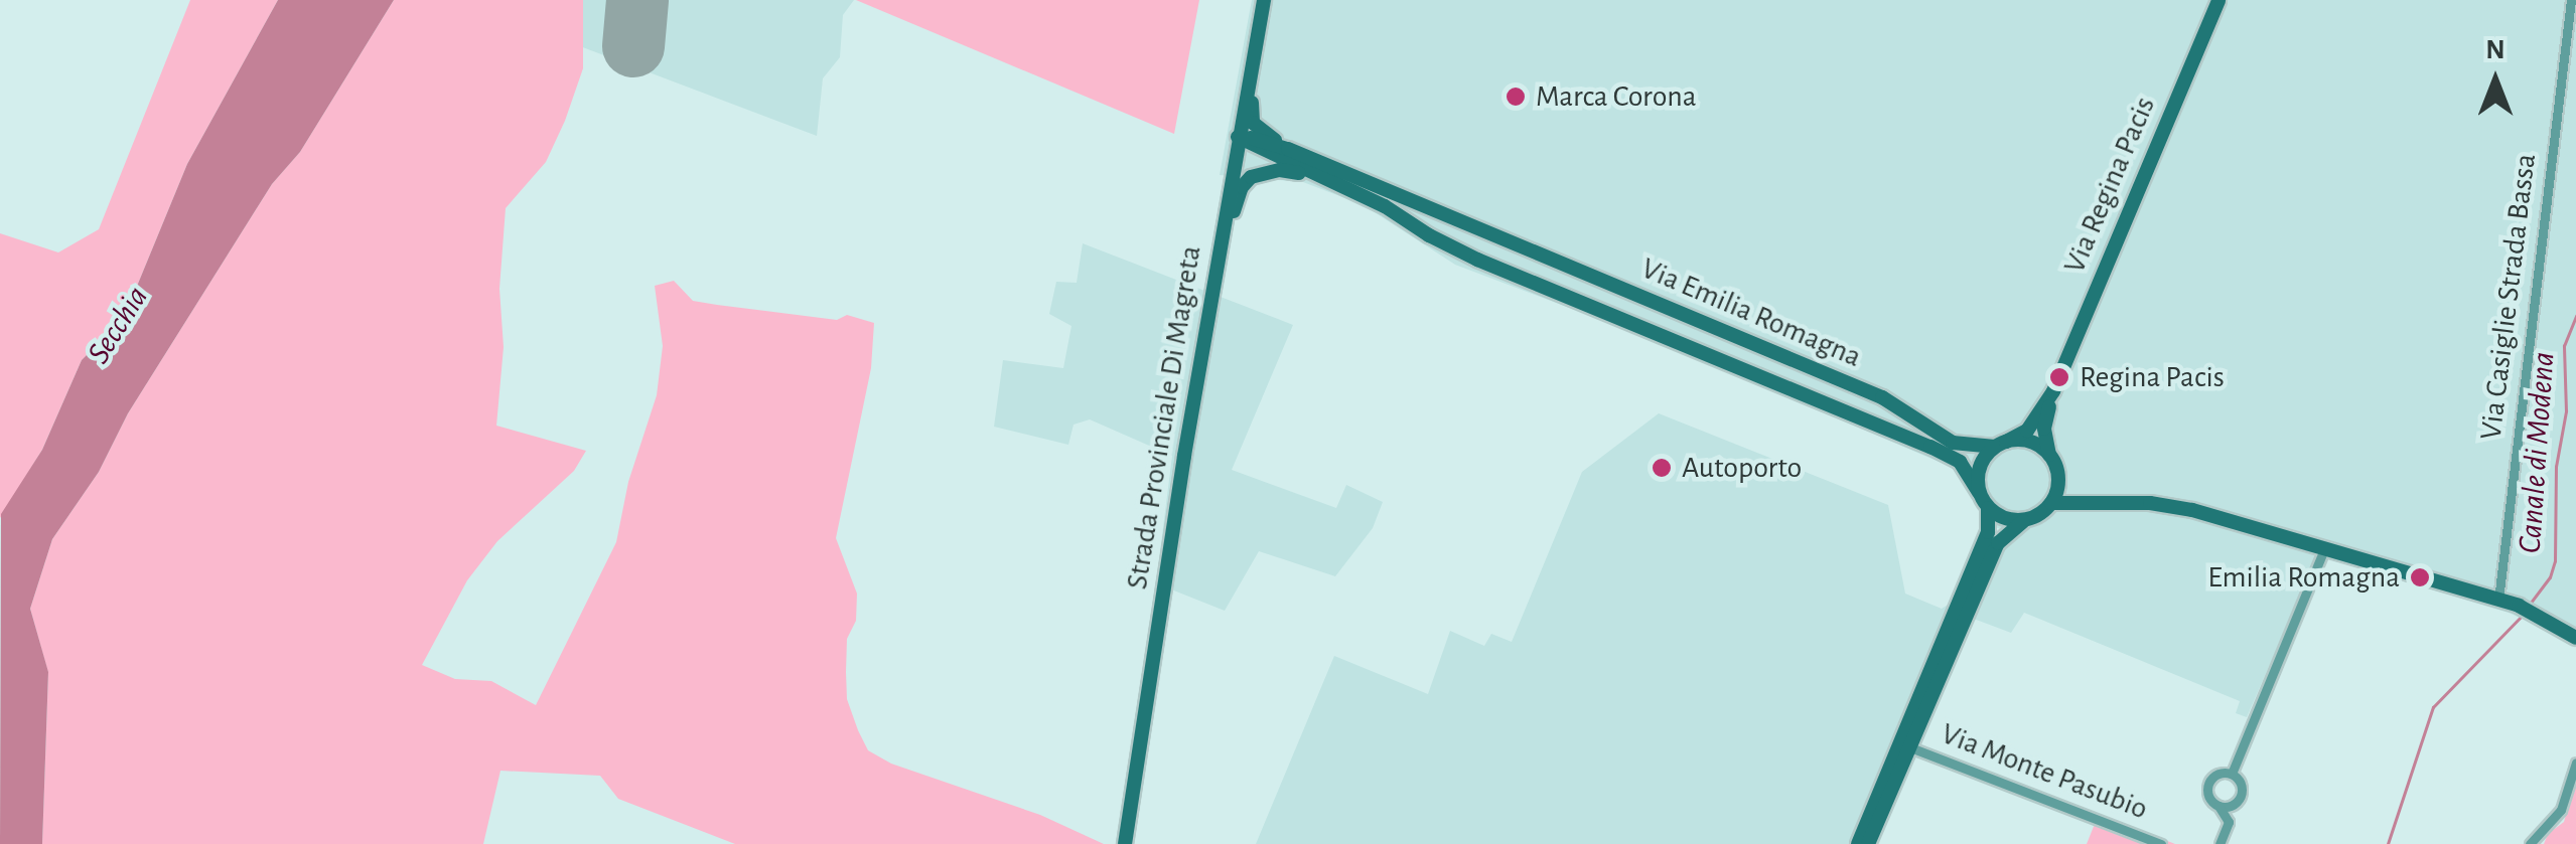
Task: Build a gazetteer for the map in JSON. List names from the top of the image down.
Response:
{
  "streets": {
    "street": [
      "Via Regina Pacis",
      "Via Casiglie Strada Bassa",
      "Via Emilia Romagna",
      "Strada Provinciale Di Magreta",
      "Via Monte Pasubio"
    ]
  },
  "crossings": [
    ["Via Regina Pacis", "Via Emilia Romagna"],
    ["Via Emilia Romagna", "Strada Provinciale Di Magreta"]
  ],
  "water": ["Secchia", "Canale di Modena"],
  "places": [
    "Marca Corona",
    "Regina Pacis",
    "Autoporto",
    "Emilia Romagna"
  ],
  "north": "top"
}
